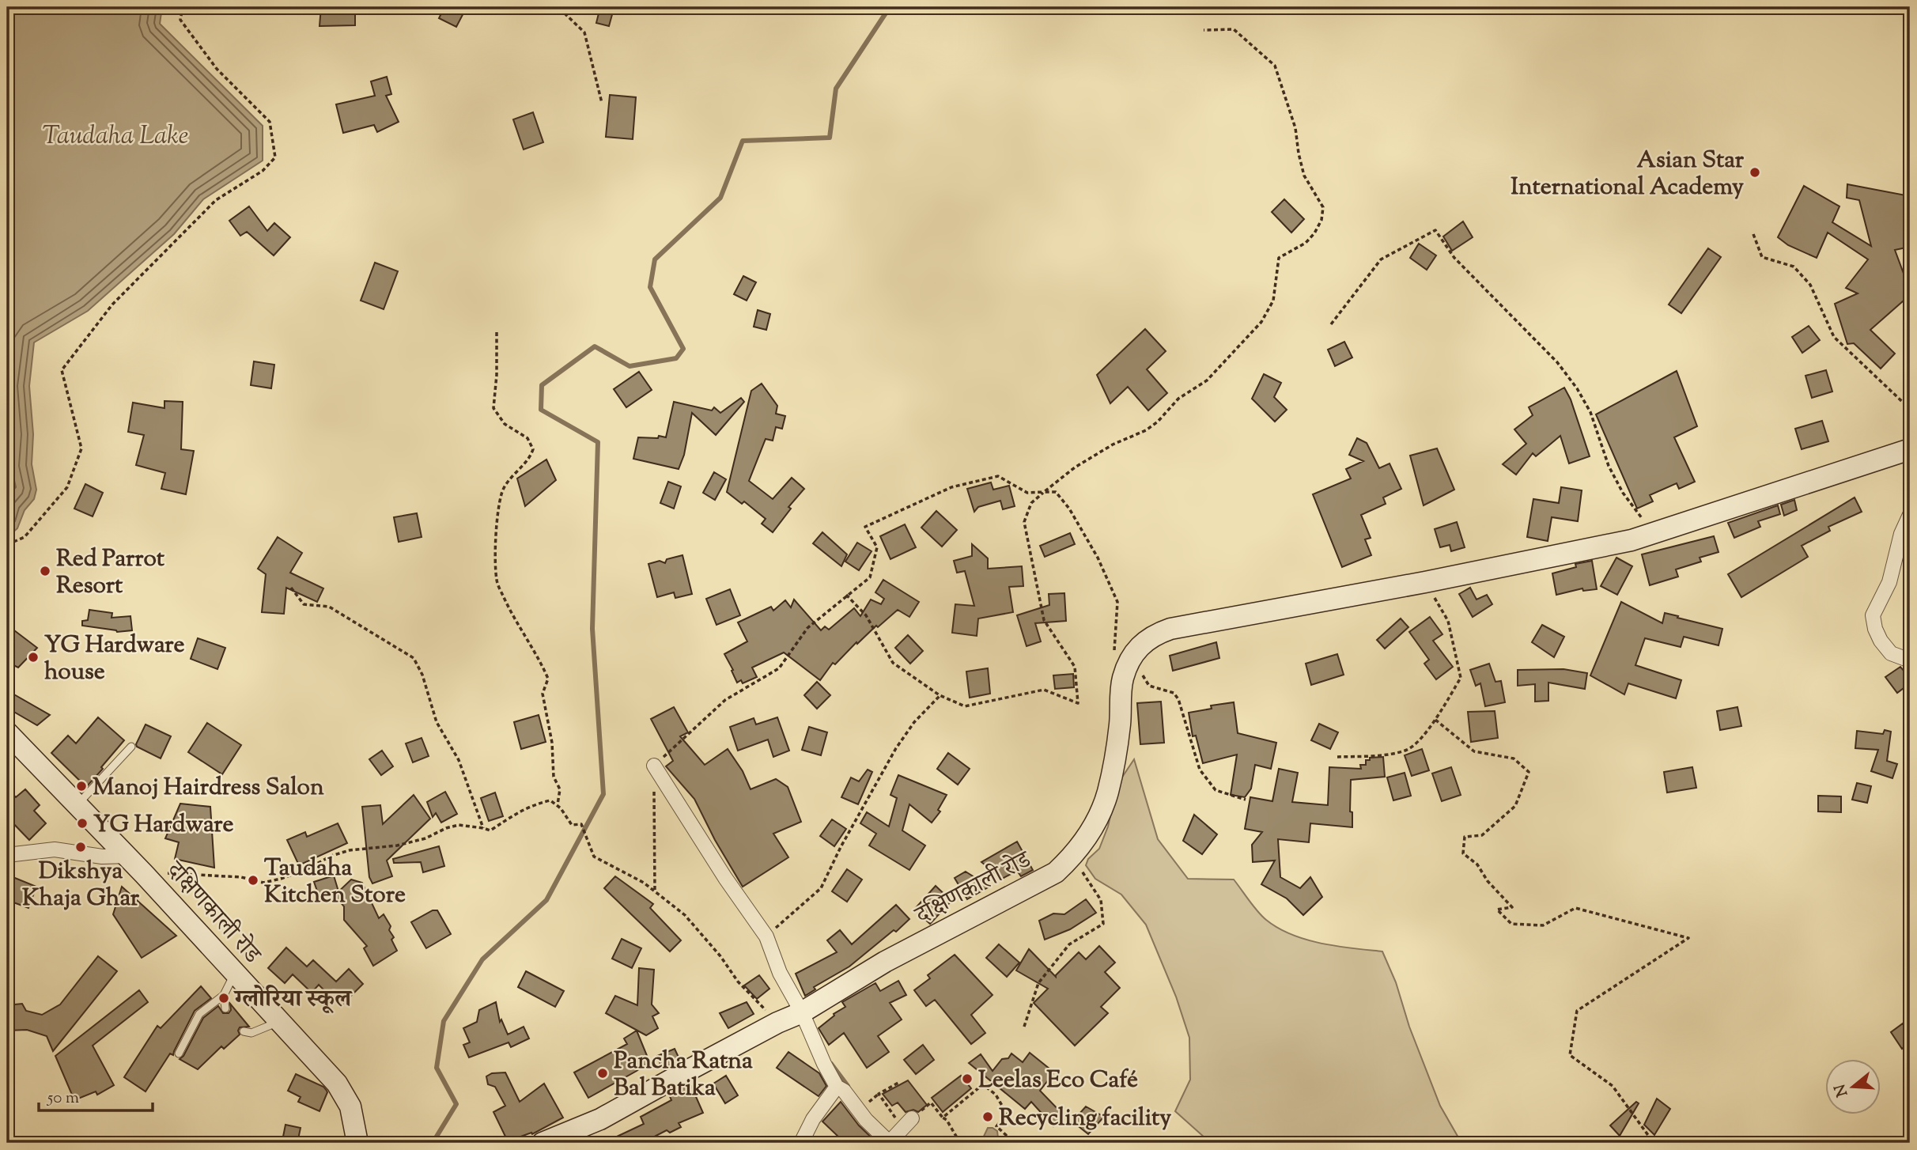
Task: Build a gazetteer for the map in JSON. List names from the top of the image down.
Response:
{
  "streets": {
    "main road": ["दक्षिणकाली रोड"]
  },
  "water": ["Taudaha Lake"],
  "places": [
    "Asian Star International Academy",
    "Red Parrot Resort",
    "YG Hardware house",
    "Manoj Hairdress Salon",
    "YG Hardware",
    "Dikshya Khaja Ghar",
    "Taudaha Kitchen Store",
    "ग्लोरिया स्कूल",
    "Pancha Ratna Bal Batika",
    "Leelas Eco Café",
    "Recycling facility"
  ],
  "scale_bar": "50 m",
  "north": "left"
}
